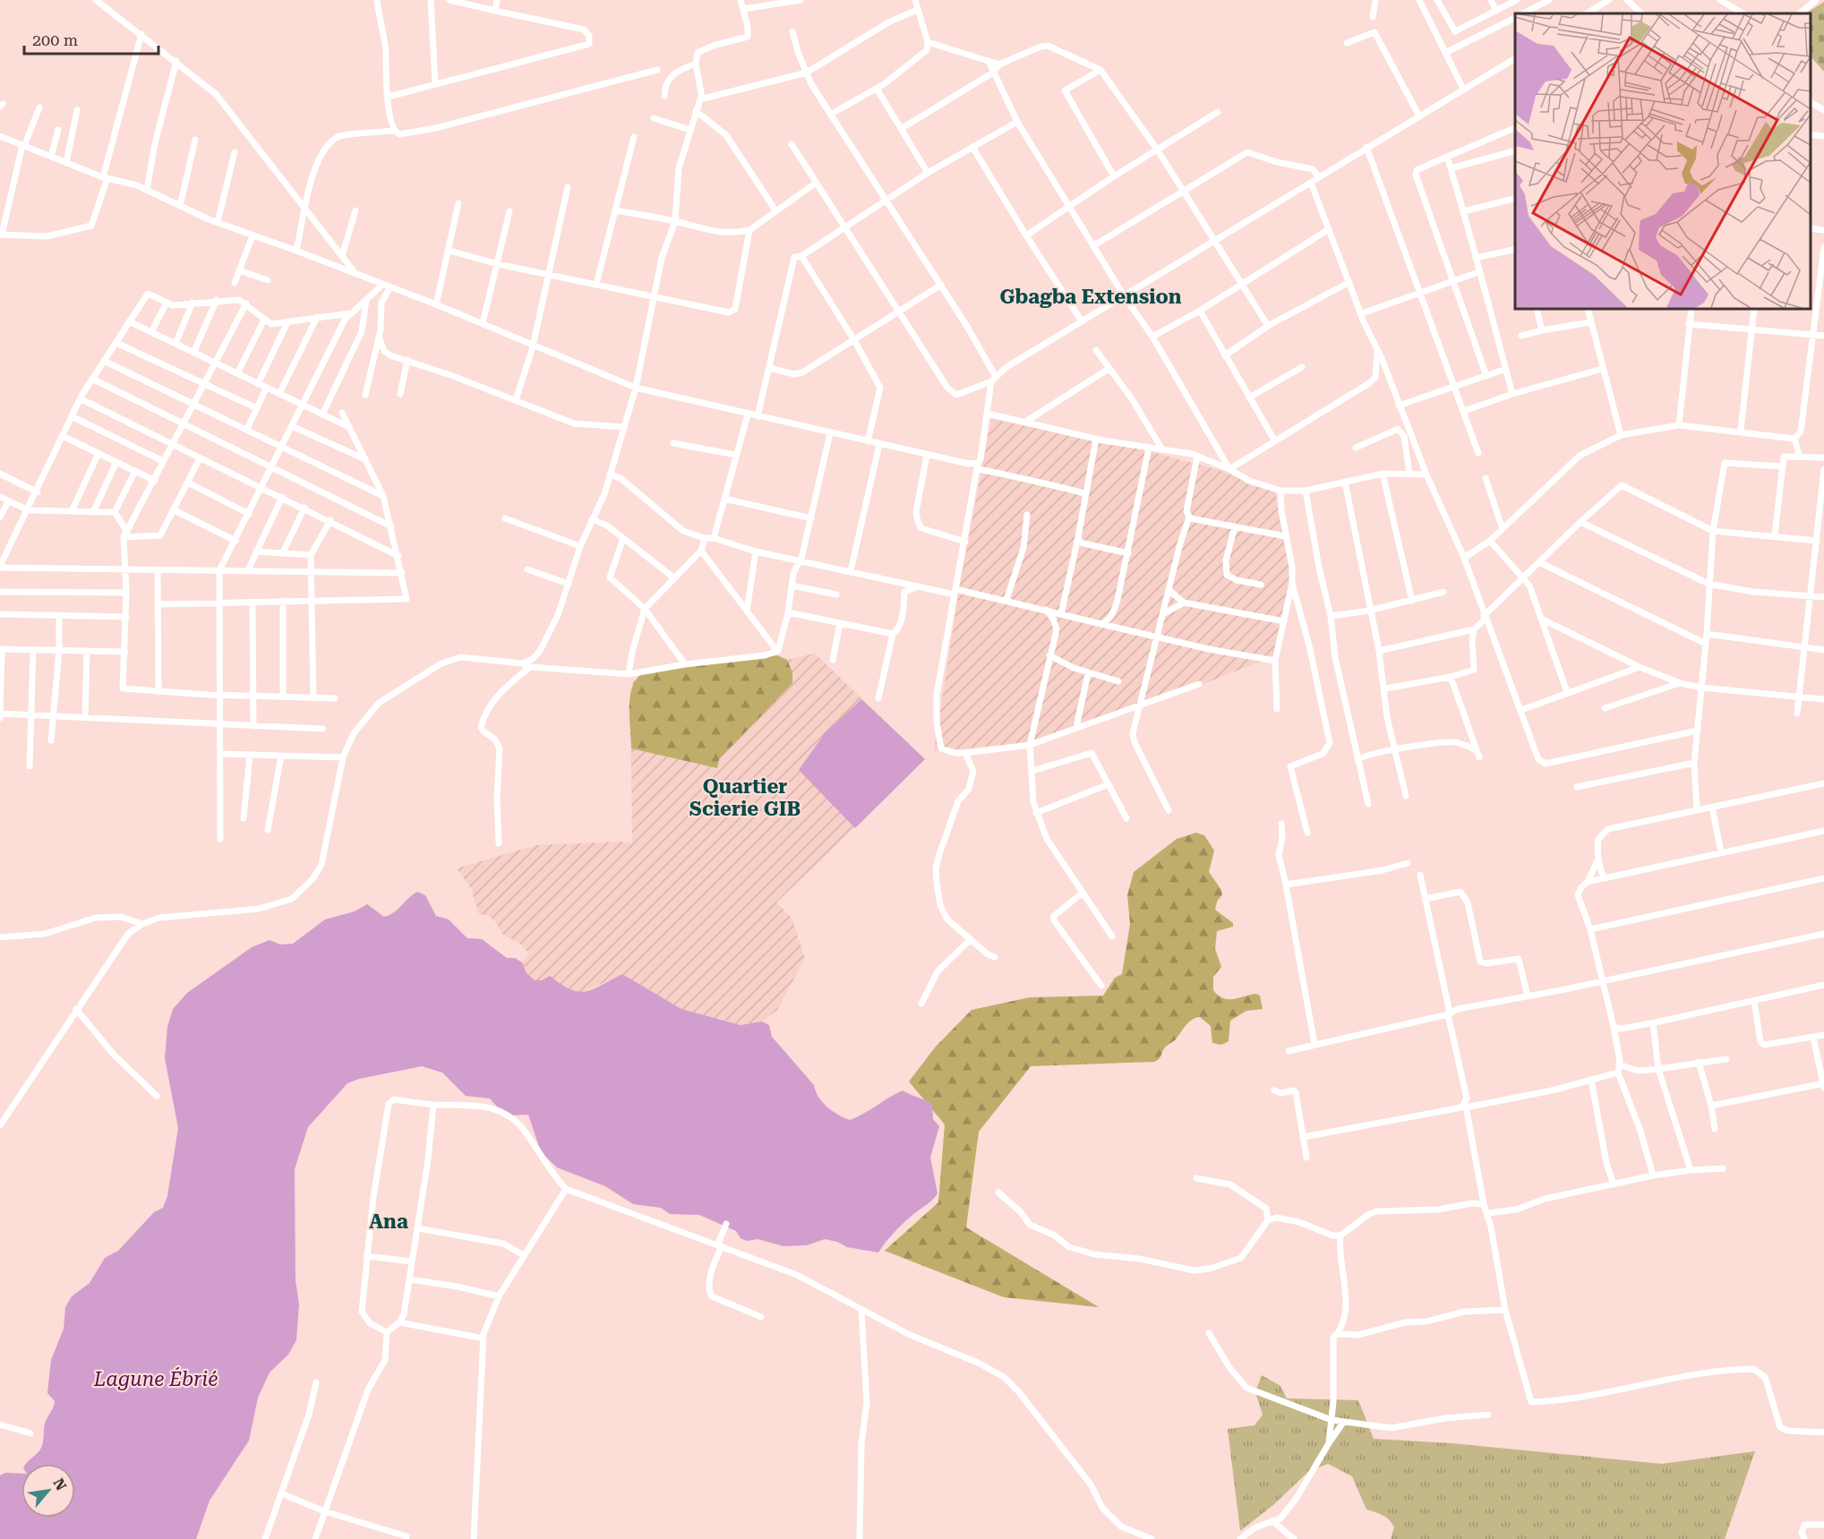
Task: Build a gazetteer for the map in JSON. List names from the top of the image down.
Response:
{
  "districts": ["Gbagba Extension", "Quartier Scierie GIB", "Ana"],
  "water": ["Lagune Ébrié"],
  "scale_bar": "200 m",
  "north": "top right"
}
